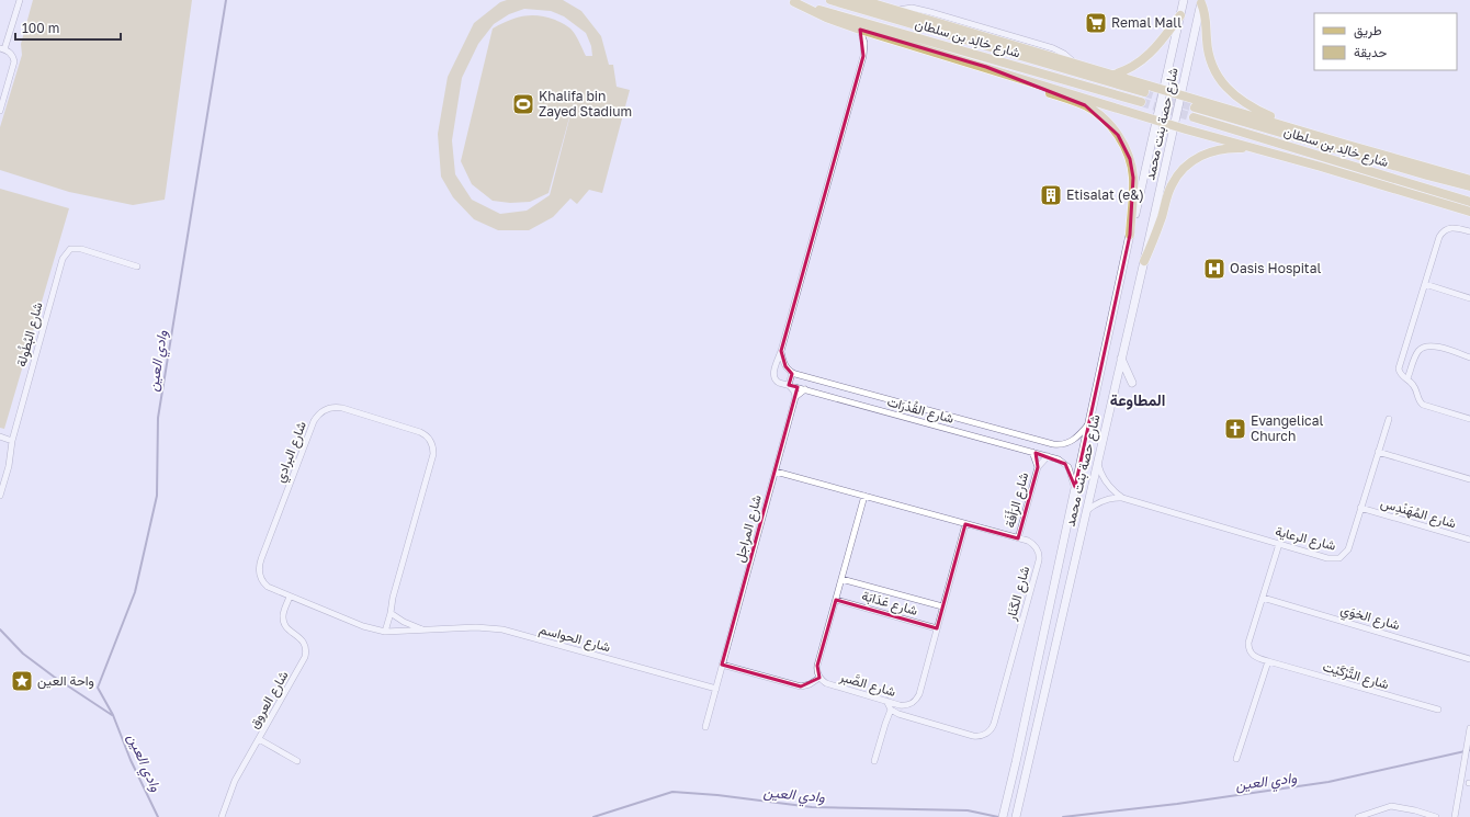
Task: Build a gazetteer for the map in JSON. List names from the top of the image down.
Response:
{
  "streets": {
    "main road": ["شارع خالِد بن سلطان", "شارع حصة بنت محمد"],
    "street": [
      "شارع البُطُولة",
      "شارع القُدْرَات",
      "شارع البرادي",
      "شارع الرَأَفَة",
      "شارع المُهَنْدِس",
      "شارع المراجل",
      "شارع الرعاية",
      "شارع الكَنَار",
      "شارع عَدَابَة",
      "شارع الخوَي",
      "شارع الحواسم",
      "شارع التَّرْكَيْت",
      "شارع الصَّبر",
      "شارع العروق"
    ]
  },
  "crossings": [
    ["شارع حصة بنت محمد", "شارع القُدْرَات"],
    ["شارع حصة بنت محمد", "شارع الرعاية"],
    ["شارع القُدْرَات", "شارع الرَأَفَة"],
    ["شارع البرادي", "شارع الحواسم"],
    ["شارع البرادي", "شارع العروق"],
    ["شارع الرَأَفَة", "شارع الكَنَار"],
    ["شارع المُهَنْدِس", "شارع الرعاية"],
    ["شارع المراجل", "شارع الكَنَار"],
    ["شارع المراجل", "شارع الحواسم"],
    ["شارع الرعاية", "شارع التَّرْكَيْت"],
    ["شارع الكَنَار", "شارع الصَّبر"],
    ["شارع عَدَابَة", "شارع الصَّبر"],
    ["شارع الخوَي", "شارع التَّرْكَيْت"]
  ],
  "districts": ["المطاوعة"],
  "water": ["وادي العين"],
  "places": {
    "supermarket": ["Remal Mall"],
    "sports": ["Khalifa bin Zayed Stadium"],
    "building": ["Etisalat (e&)"],
    "hospital": ["Oasis Hospital"],
    "church": ["Evangelical Church"],
    "place": ["واحة العين"]
  },
  "legend": ["طريق", "حديقة"],
  "scale_bar": "100 m"
}
